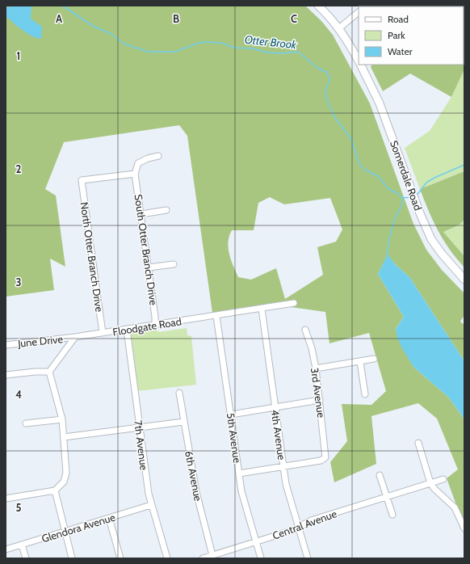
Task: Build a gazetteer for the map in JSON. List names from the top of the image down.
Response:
{
  "streets": {
    "main road": ["Somerdale Road"],
    "street": [
      "South Otter Branch Drive",
      "North Otter Branch Drive",
      "Floodgate Road",
      "June Drive",
      "3rd Avenue",
      "4th Avenue",
      "5th Avenue",
      "7th Avenue",
      "6th Avenue",
      "Central Avenue",
      "Glendora Avenue"
    ]
  },
  "crossings": [
    ["South Otter Branch Drive", "North Otter Branch Drive"],
    ["South Otter Branch Drive", "Floodgate Road"],
    ["North Otter Branch Drive", "Floodgate Road"],
    ["Floodgate Road", "June Drive"],
    ["Floodgate Road", "4th Avenue"],
    ["Floodgate Road", "5th Avenue"],
    ["Floodgate Road", "7th Avenue"],
    ["3rd Avenue", "4th Avenue"],
    ["4th Avenue", "Central Avenue"],
    ["5th Avenue", "Central Avenue"],
    ["7th Avenue", "Glendora Avenue"],
    ["6th Avenue", "Central Avenue"]
  ],
  "water": ["Otter Brook"],
  "legend": ["Road", "Park", "Water"],
  "grid": {
    "columns": ["A", "B", "C"],
    "rows": [
      "1",
      "2",
      "3",
      "4",
      "5"
    ]
  }
}
